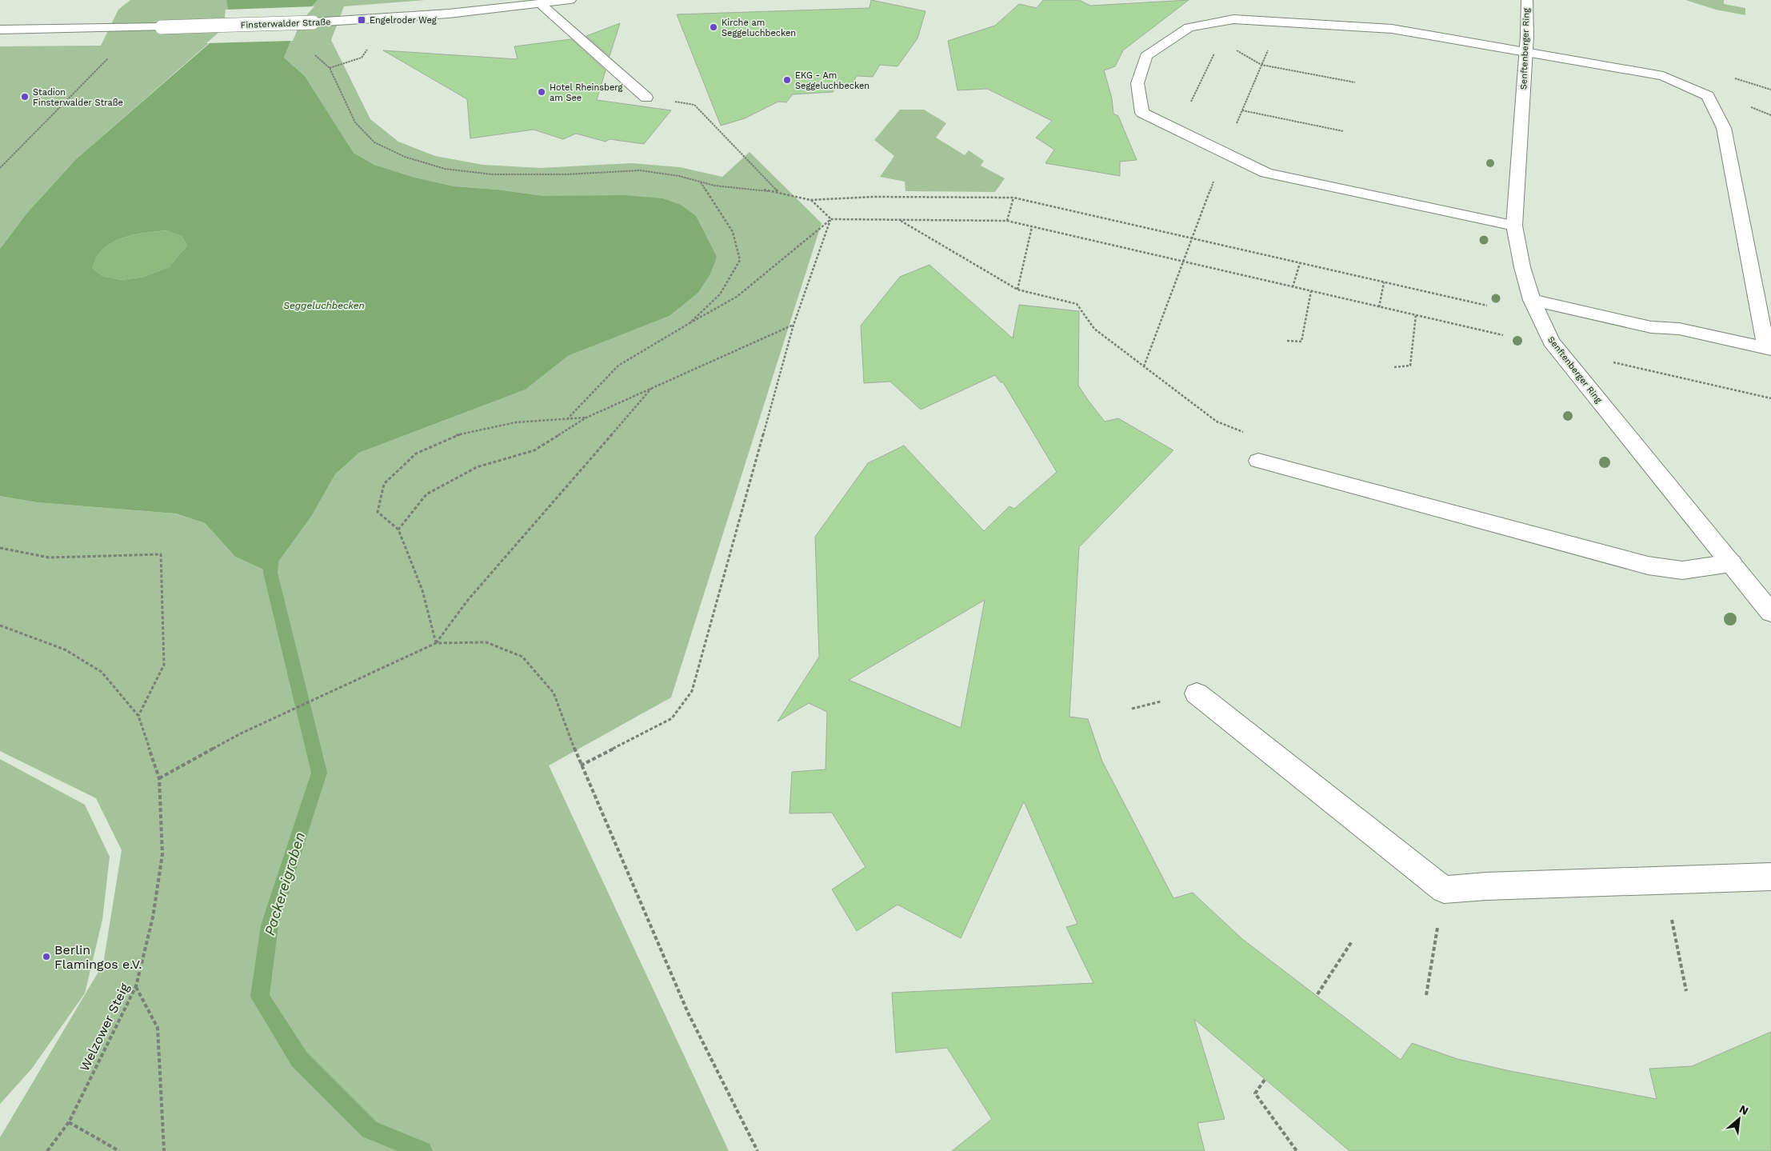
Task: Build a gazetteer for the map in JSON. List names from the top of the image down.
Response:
{
  "streets": {
    "street": ["Finsterwalder Straße", "Senftenberger Ring"],
    "path": ["Welzower Steig"]
  },
  "water": ["Seggeluchbecken", "Packereigraben"],
  "places": {
    "transit": ["Engelroder Weg"],
    "other": [
      "Kirche am Seggeluchbecken",
      "EKG - Am Seggeluchbecken",
      "Hotel Rheinsberg am See",
      "Stadion Finsterwalder Straße",
      "Berlin Flamingos e.V."
    ]
  },
  "north": "top right"
}
